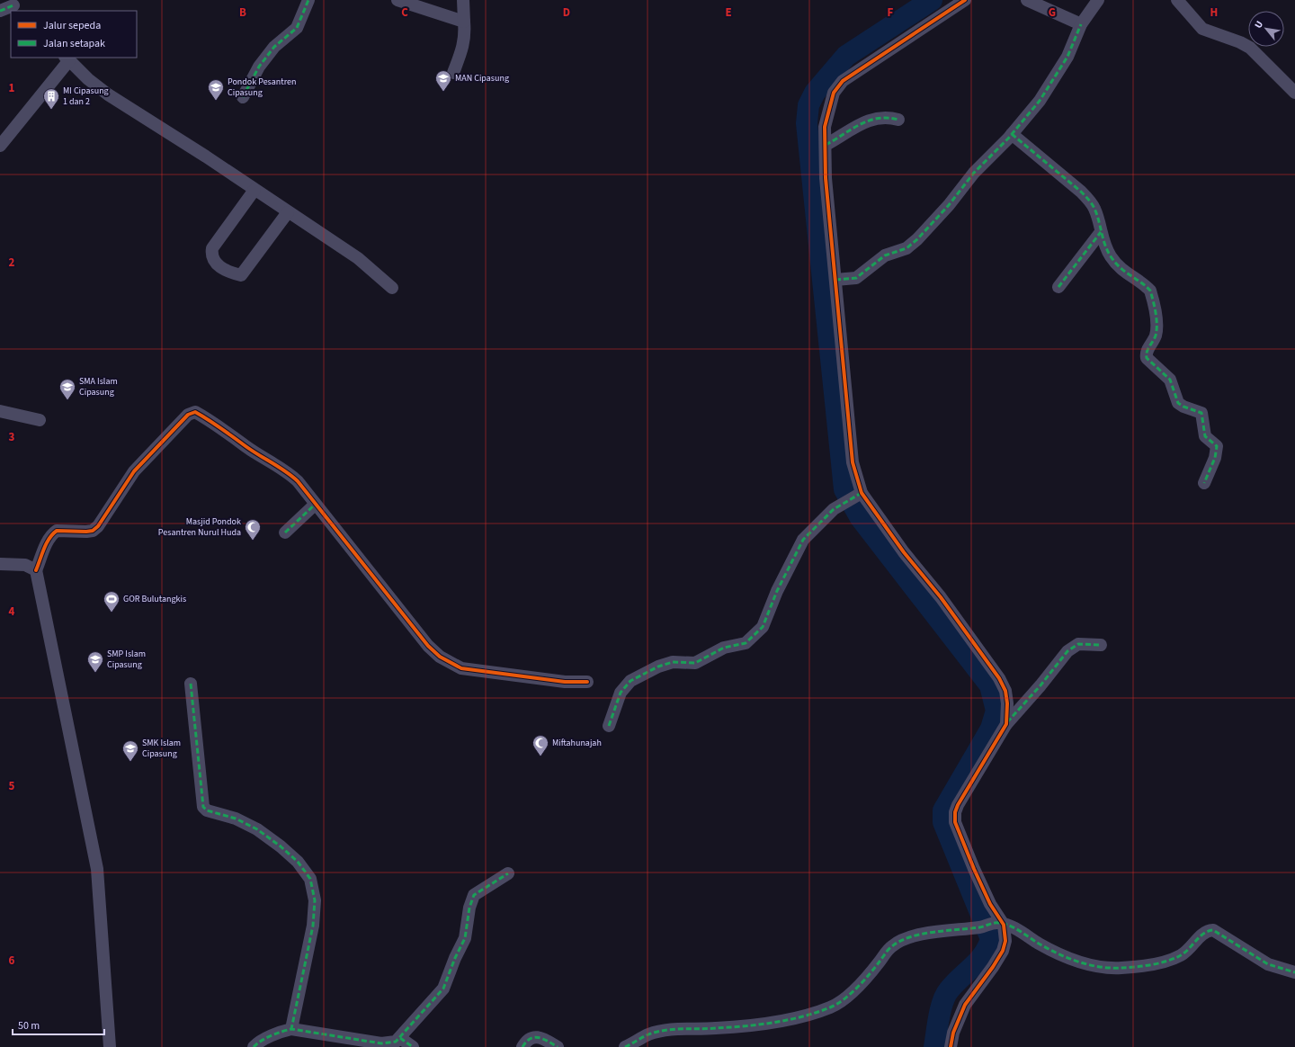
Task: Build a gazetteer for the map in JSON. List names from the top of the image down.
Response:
{
  "places": {
    "school or university": [
      "MAN Cipasung",
      "Pondok Pesantren Cipasung",
      "SMA Islam Cipasung",
      "SMP Islam Cipasung",
      "SMK Islam Cipasung"
    ],
    "building": ["MI Cipasung 1 dan 2"],
    "mosque": ["Masjid Pondok Pesantren Nurul Huda", "Miftahunajah"],
    "sports": ["GOR Bulutangkis"]
  },
  "legend": ["Jalur sepeda", "Jalan setapak"],
  "scale_bar": "50 m",
  "north": "top left",
  "grid": {
    "columns": [
      "B",
      "C",
      "D",
      "E",
      "F",
      "G",
      "H"
    ],
    "rows": [
      "1",
      "2",
      "3",
      "4",
      "5",
      "6"
    ]
  }
}
